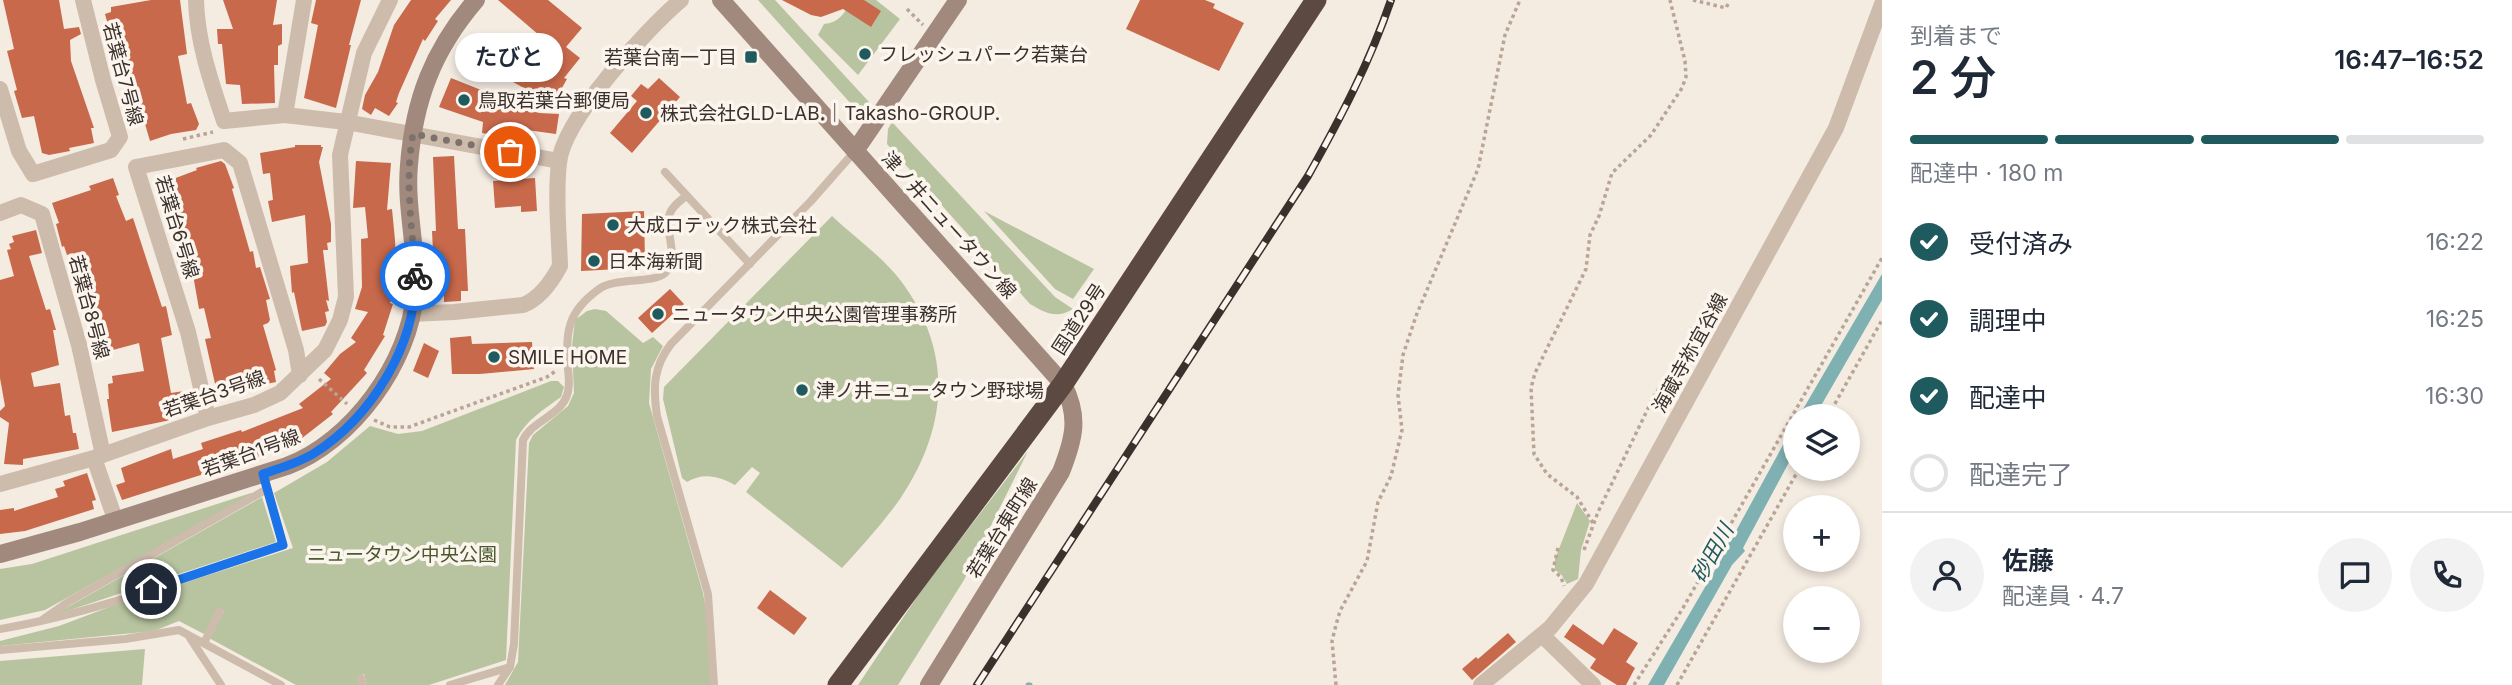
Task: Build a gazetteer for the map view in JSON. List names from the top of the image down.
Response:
{
  "streets": {
    "highway": ["国道29号"],
    "street": [
      "若葉台7号線",
      "津ノ井ニュータウン線",
      "若葉台6号線",
      "若葉台8号線",
      "海蔵寺祢宜谷線",
      "若葉台3号線",
      "若葉台1号線",
      "若葉台東町線"
    ]
  },
  "crossings": [
    ["津ノ井ニュータウン線", "国道29号"],
    ["津ノ井ニュータウン線", "若葉台東町線"],
    ["若葉台6号線", "若葉台3号線"],
    ["若葉台8号線", "若葉台3号線"],
    ["国道29号", "若葉台東町線"]
  ],
  "water": ["砂田川"],
  "parks": ["ニュータウン中央公園"],
  "places": {
    "other": [
      "フレッシュパーク若葉台",
      "鳥取若葉台郵便局",
      "株式会社GLD-LAB.｜Takasho-GROUP.",
      "たびと",
      "大成ロテック株式会社",
      "日本海新聞",
      "ニュータウン中央公園管理事務所",
      "SMILE HOME",
      "津ノ井ニュータウン野球場"
    ],
    "transit": ["若葉台南一丁目"]
  },
  "page": {
    "heading": ["2 分", "到着まで", "16:47–16:52"],
    "panel": ["佐藤", "配達員 · 4.7"],
    "bubble": "たびと",
    "bar": "配達中 · 180 m",
    "list": [
      ["受付済み", "16:22"],
      ["調理中", "16:25"],
      ["配達中", "16:30"],
      "配達完了"
    ],
    "map_buttons": ["+", "−"]
  }
}
